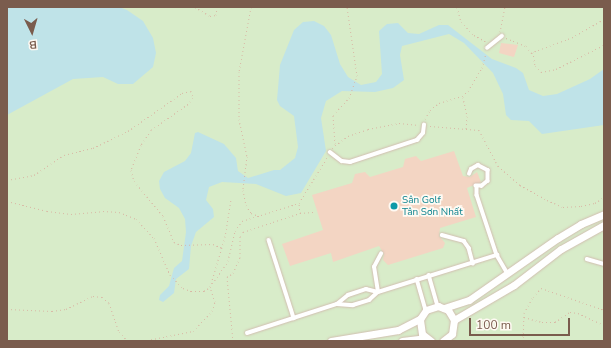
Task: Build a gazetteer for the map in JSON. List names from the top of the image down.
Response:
{
  "places": ["Sân Golf Tân Sơn Nhất"],
  "scale_bar": "100 m",
  "north": "bottom"
}
